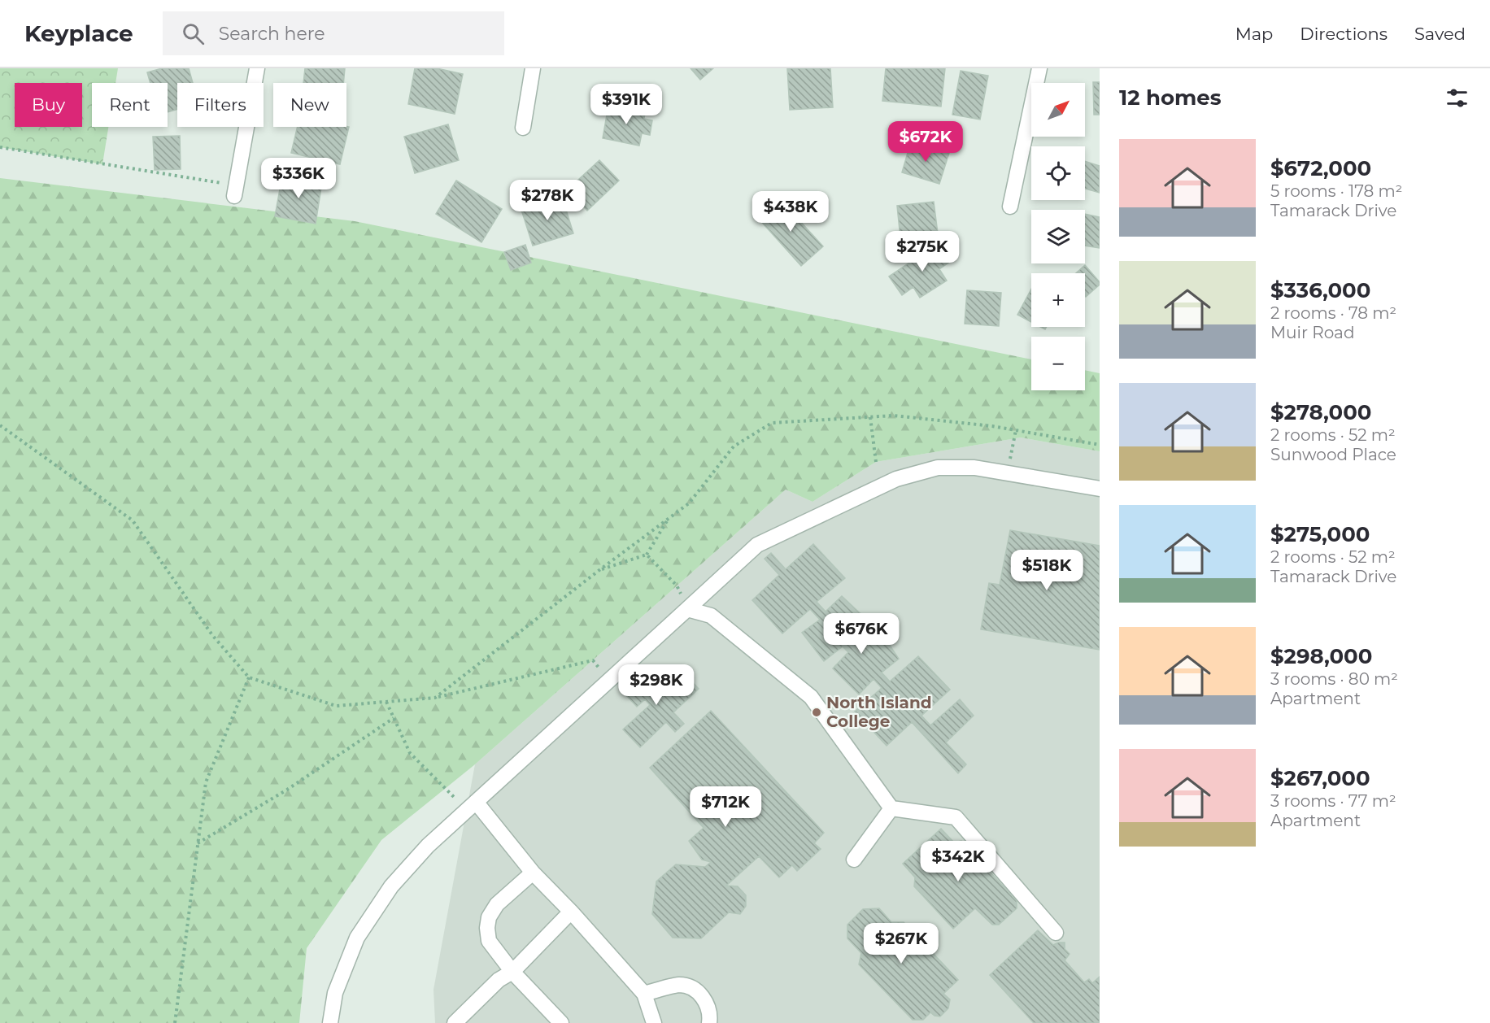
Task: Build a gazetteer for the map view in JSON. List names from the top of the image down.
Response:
{
  "places": ["North Island College"],
  "north": "top right",
  "page": {
    "header": "Keyplace",
    "search": "Search here",
    "nav": ["Map", "Directions", "Saved"],
    "heading": "12 homes",
    "map_buttons": ["+", "−"],
    "chip": [
      "Buy",
      "Rent",
      "Filters",
      "New"
    ],
    "price": [
      "$391K",
      "$672K",
      "$336K",
      "$278K",
      "$438K",
      "$275K",
      "$518K",
      "$676K",
      "$298K",
      "$712K",
      "$342K",
      "$267K"
    ],
    "list": [
      {
        "name": "$672,000",
        "note": "5 rooms · 178 m² · Tamarack Drive"
      },
      {
        "name": "$336,000",
        "note": "2 rooms · 78 m² · Muir Road"
      },
      {
        "name": "$278,000",
        "note": "2 rooms · 52 m² · Sunwood Place"
      },
      {
        "name": "$275,000",
        "note": "2 rooms · 52 m² · Tamarack Drive"
      },
      {
        "name": "$298,000",
        "note": "3 rooms · 80 m² · Apartment"
      },
      {
        "name": "$267,000",
        "note": "3 rooms · 77 m² · Apartment"
      }
    ]
  }
}
